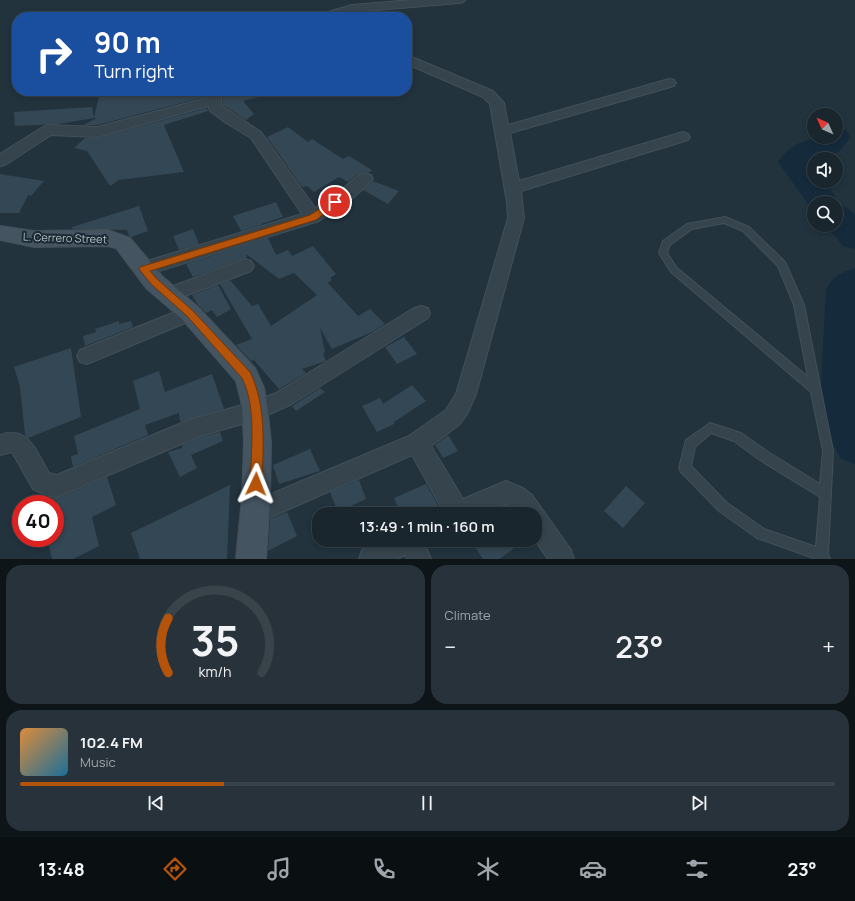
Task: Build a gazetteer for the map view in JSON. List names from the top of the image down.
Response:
{
  "streets": {
    "street": ["L. Cerrero Street"]
  },
  "north": "top left",
  "page": {
    "turn": ["90 m", "Turn right"],
    "limit": "40",
    "trip": "13:49 · 1 min · 160 m",
    "tile": "Climate",
    "heat": ["−", "23°", "+"],
    "song": ["102.4 FM", "Music"],
    "tabs": ["13:48", "23°"],
    "gauge": ["35", "km/h"]
  }
}
